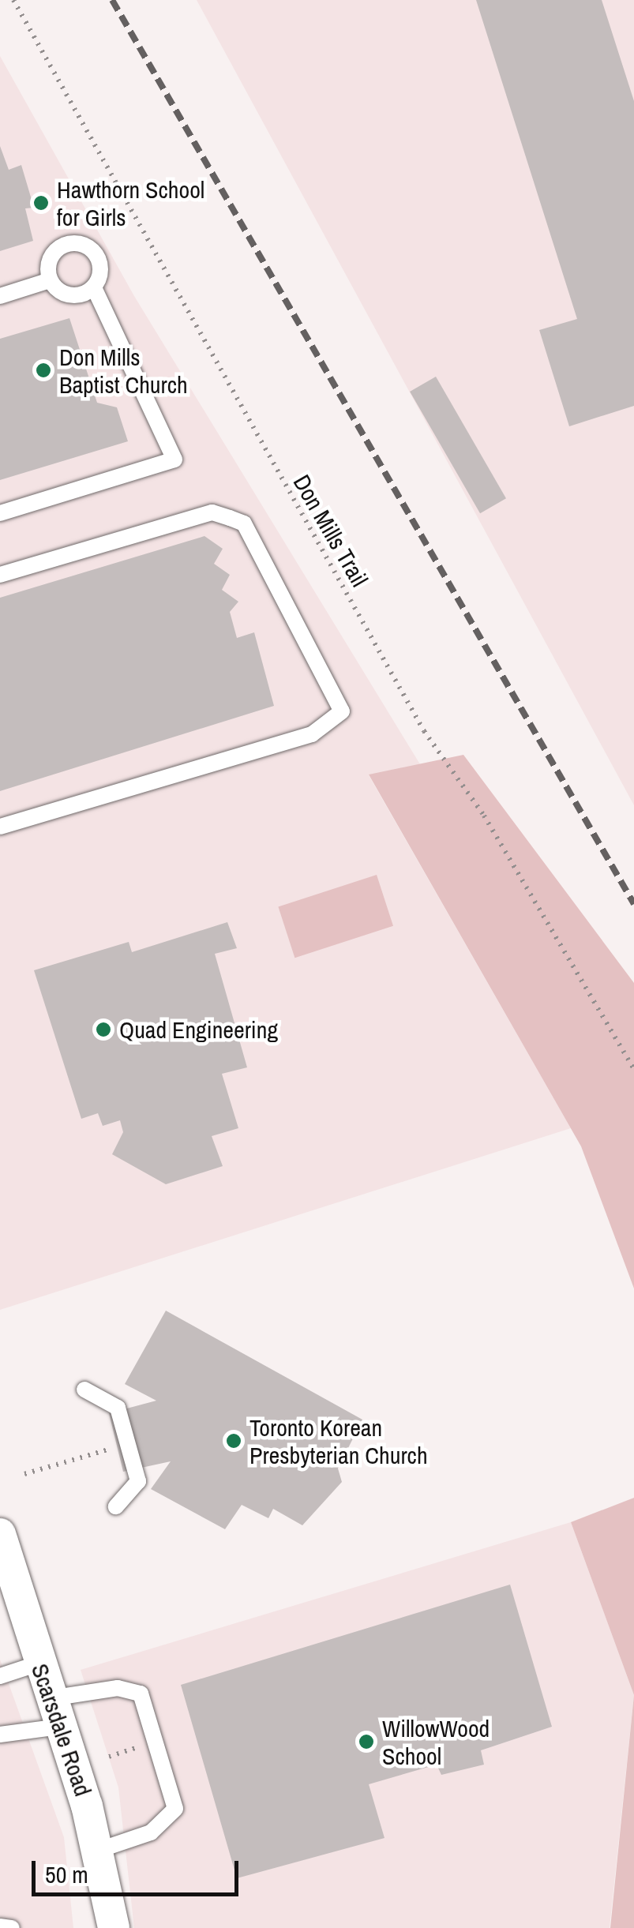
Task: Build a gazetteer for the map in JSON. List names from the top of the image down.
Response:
{
  "streets": {
    "street": ["Scarsdale Road"],
    "path": ["Don Mills Trail"]
  },
  "places": [
    "Hawthorn School for Girls",
    "Don Mills Baptist Church",
    "Quad Engineering",
    "Toronto Korean Presbyterian Church",
    "WillowWood School"
  ],
  "scale_bar": "50 m"
}
